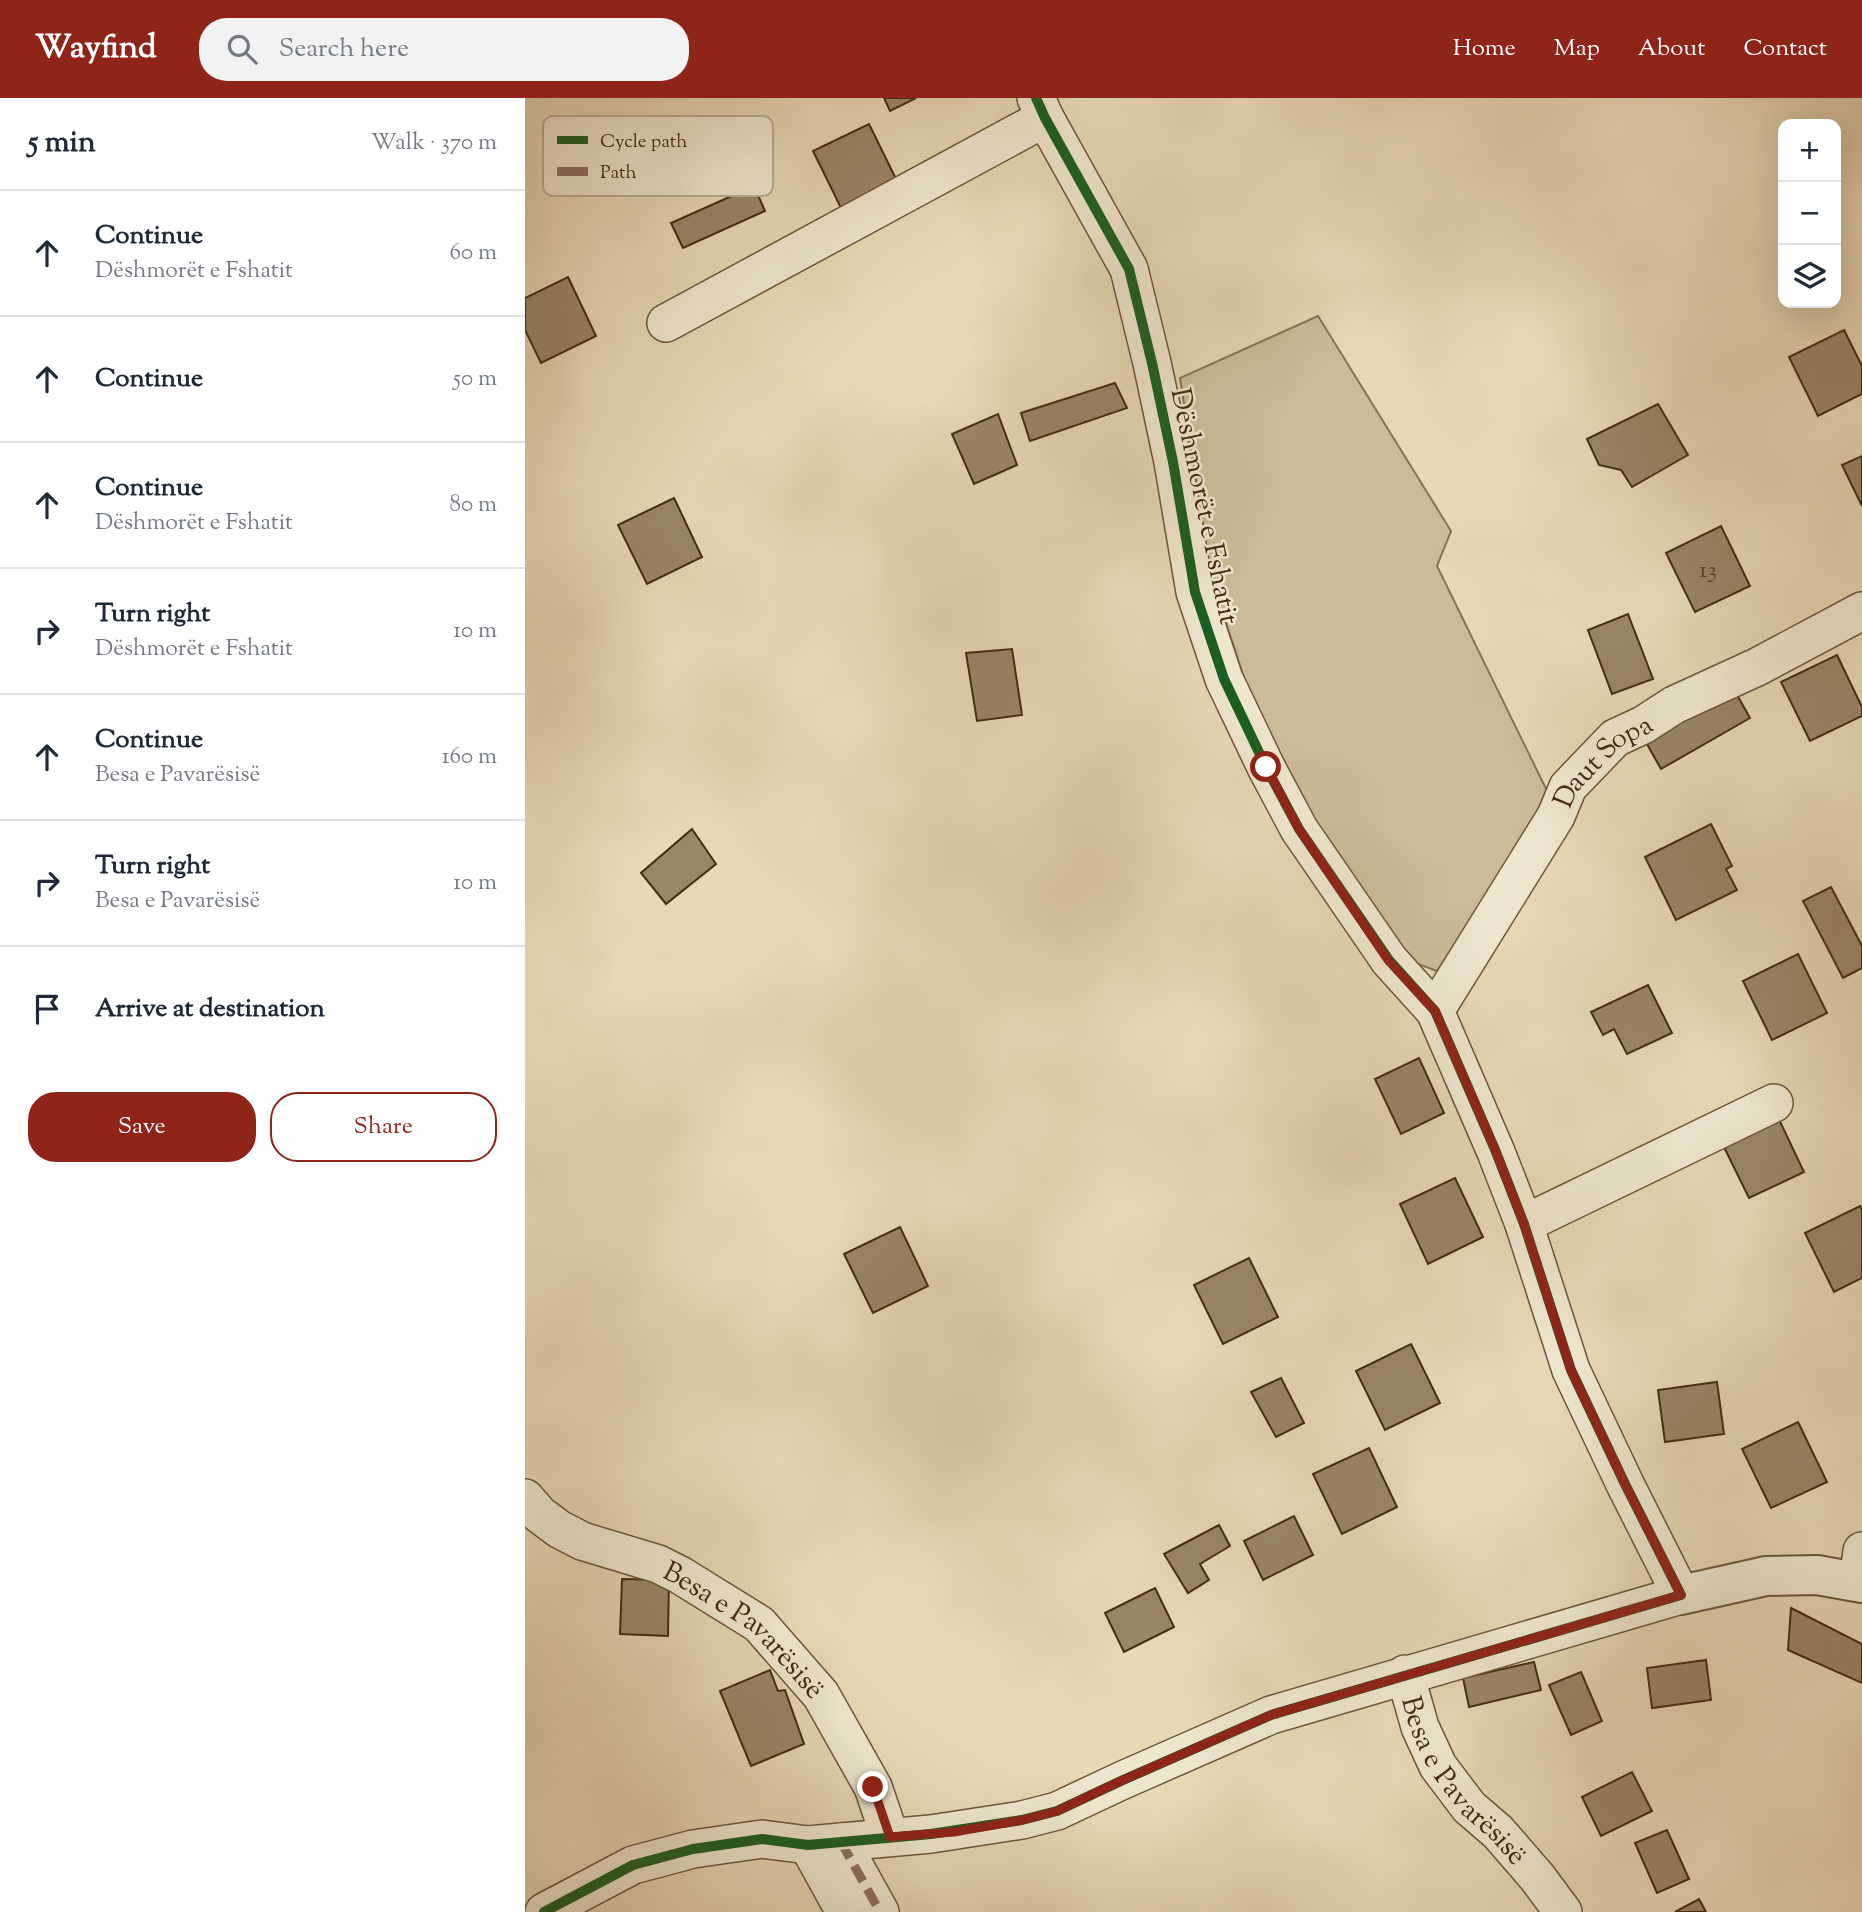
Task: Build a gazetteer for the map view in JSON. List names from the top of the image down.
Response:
{
  "streets": {
    "street": ["Dëshmorët e Fshatit", "Daut Sopa", "Besa e Pavarësisë"]
  },
  "crossings": [
    ["Dëshmorët e Fshatit", "Daut Sopa"]
  ],
  "house_numbers": ["13"],
  "legend": ["Cycle path", "Path"],
  "page": {
    "header": "Wayfind",
    "search": "Search here",
    "nav": [
      "Home",
      "Map",
      "About",
      "Contact"
    ],
    "heading": ["5 min", "Walk · 370 m"],
    "map_buttons": ["+", "−"],
    "list": [
      ["Continue", "Dëshmorët e Fshatit", "60 m"],
      ["Continue", "50 m"],
      ["Continue", "Dëshmorët e Fshatit", "80 m"],
      ["Turn right", "Dëshmorët e Fshatit", "10 m"],
      ["Continue", "Besa e Pavarësisë", "160 m"],
      ["Turn right", "Besa e Pavarësisë", "10 m"],
      "Arrive at destination"
    ],
    "buttons": ["Save", "Share"]
  }
}
